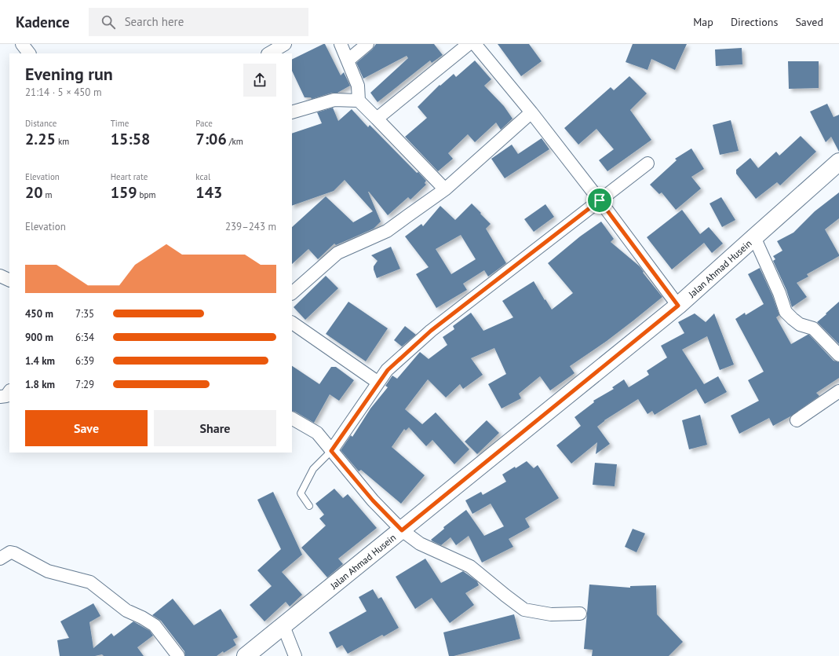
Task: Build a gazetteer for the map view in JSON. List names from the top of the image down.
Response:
{
  "streets": {
    "main road": ["Jalan Ahmad Husein"]
  },
  "page": {
    "header": "Kadence",
    "search": "Search here",
    "nav": ["Map", "Directions", "Saved"],
    "heading": ["Evening run", "21:14 · 5 × 450 m"],
    "stats": [
      ["Distance", "2.25 km"],
      ["Time", "15:58"],
      ["Pace", "7:06 /km"],
      ["Elevation", "20 m"],
      ["Heart rate", "159 bpm"],
      ["kcal", "143"]
    ],
    "chart": ["Elevation", "239–243 m"],
    "list": [
      {
        "name": "450 m",
        "note": "7:35"
      },
      {
        "name": "900 m",
        "note": "6:34"
      },
      {
        "name": "1.4 km",
        "note": "6:39"
      },
      {
        "name": "1.8 km",
        "note": "7:29"
      }
    ],
    "buttons": ["Save", "Share"]
  }
}
